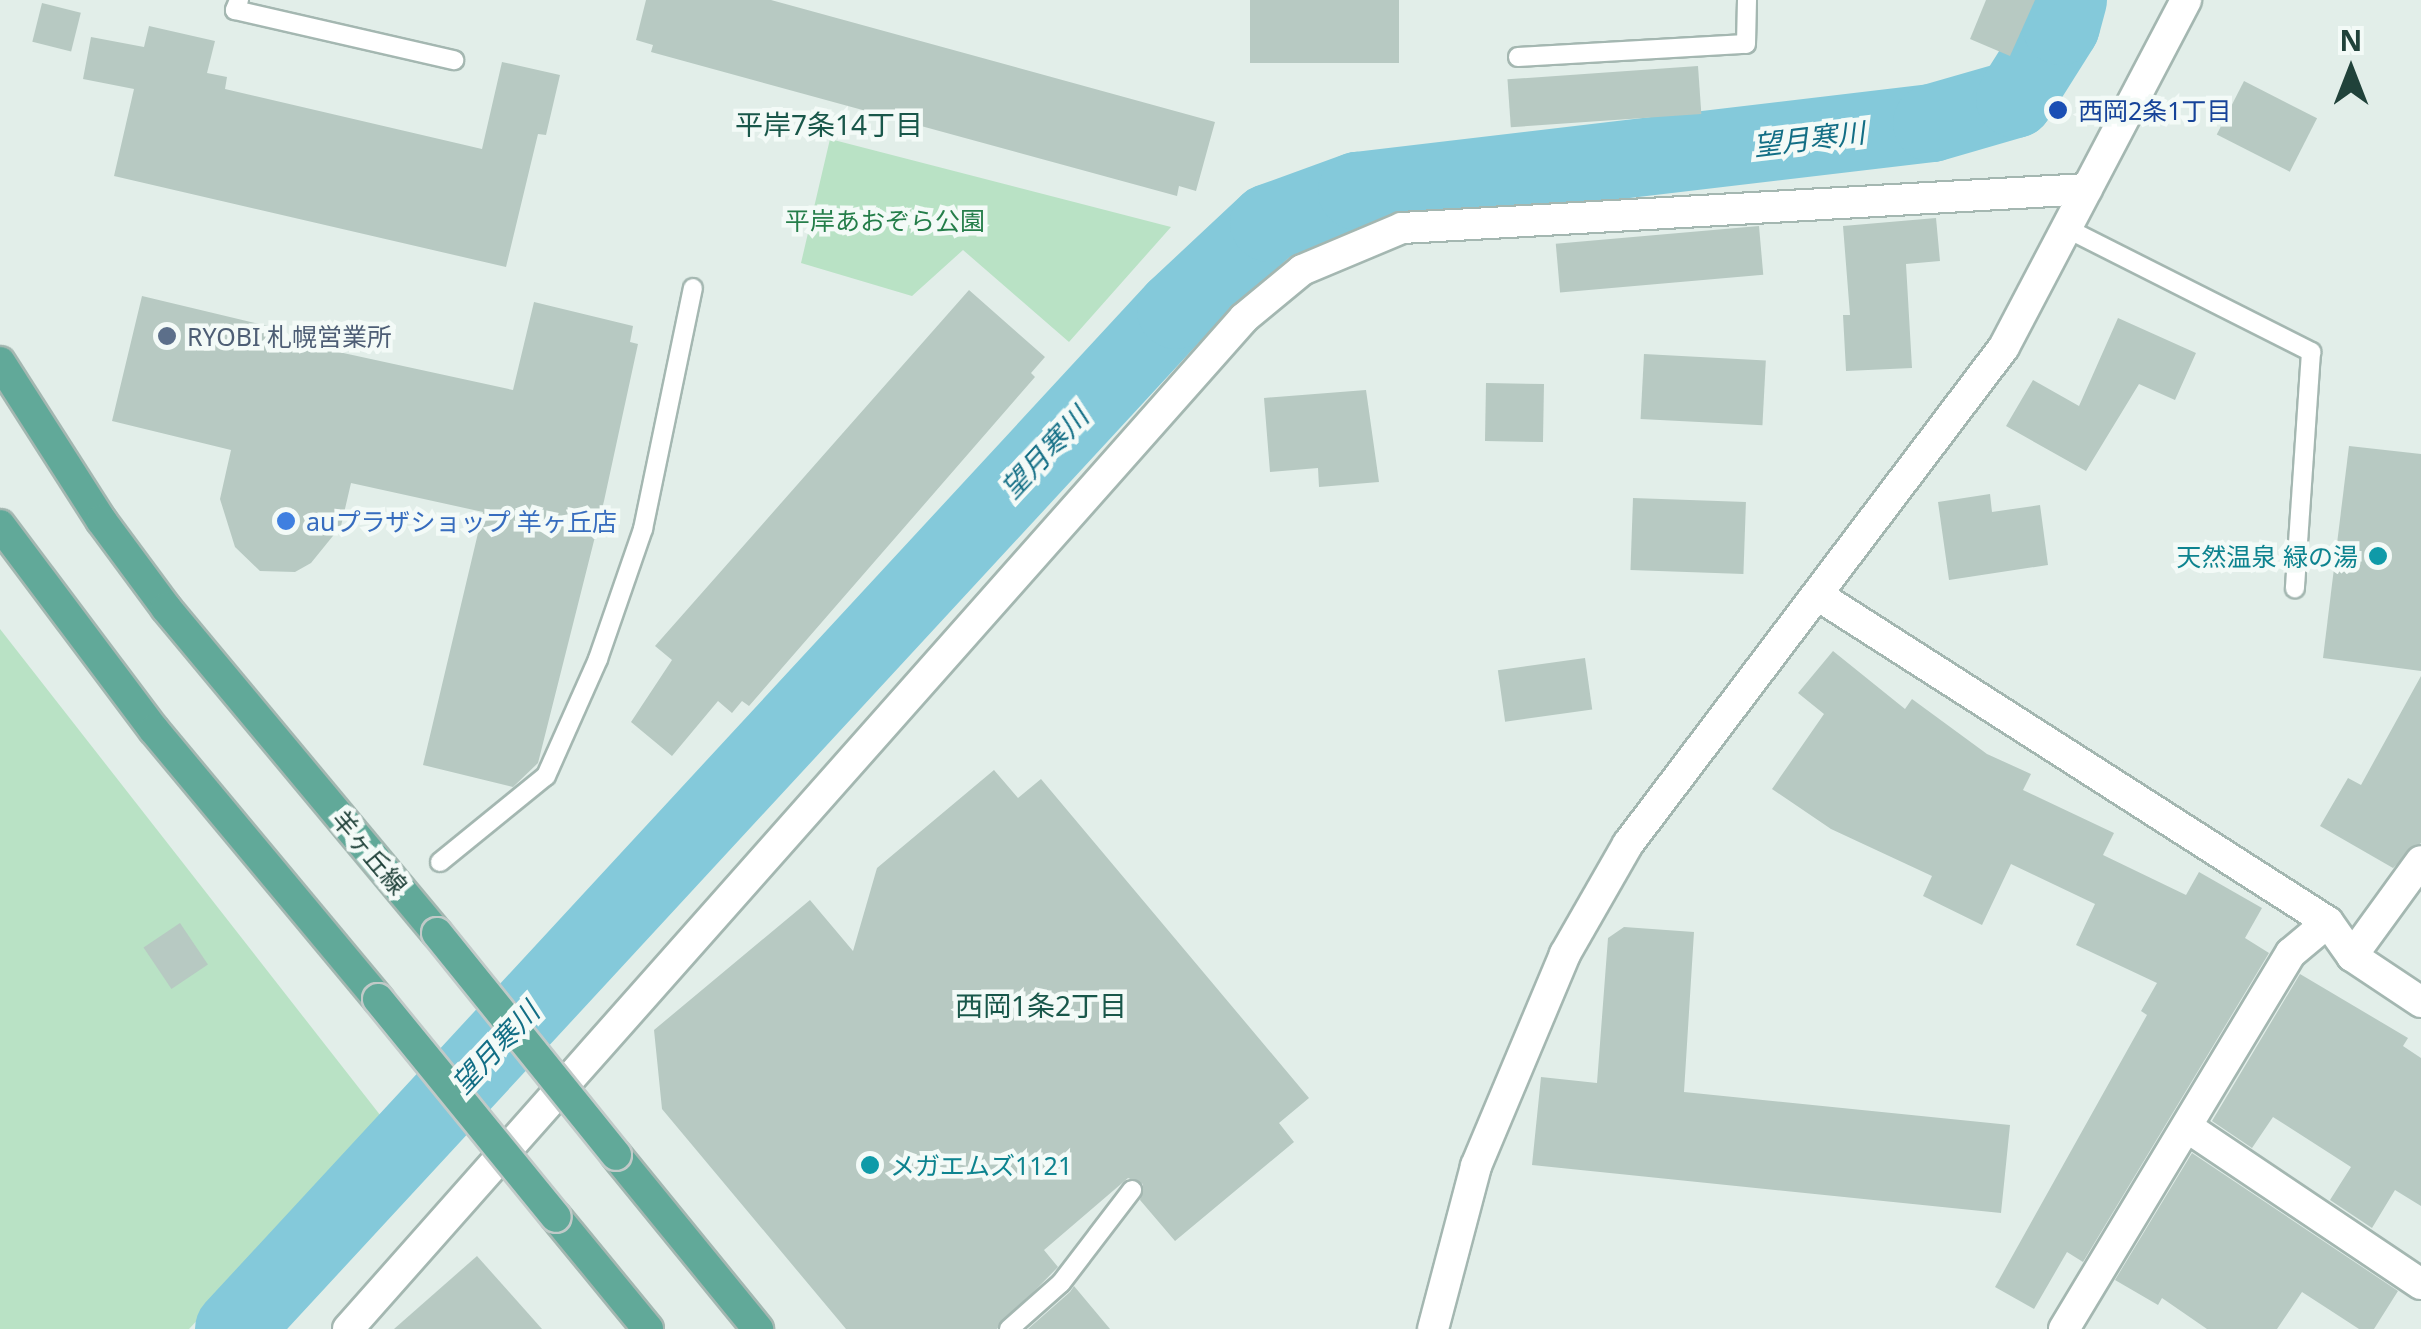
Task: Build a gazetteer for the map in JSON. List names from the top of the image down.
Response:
{
  "streets": {
    "main road": ["羊ヶ丘線"]
  },
  "districts": ["平岸7条14丁目", "西岡1条2丁目"],
  "water": ["望月寒川"],
  "parks": ["平岸あおぞら公園"],
  "places": [
    "西岡2条1丁目",
    "RYOBI 札幌営業所",
    "auプラザショップ 羊ヶ丘店",
    "天然温泉 緑の湯",
    "メガエムズ1121"
  ],
  "north": "top"
}
